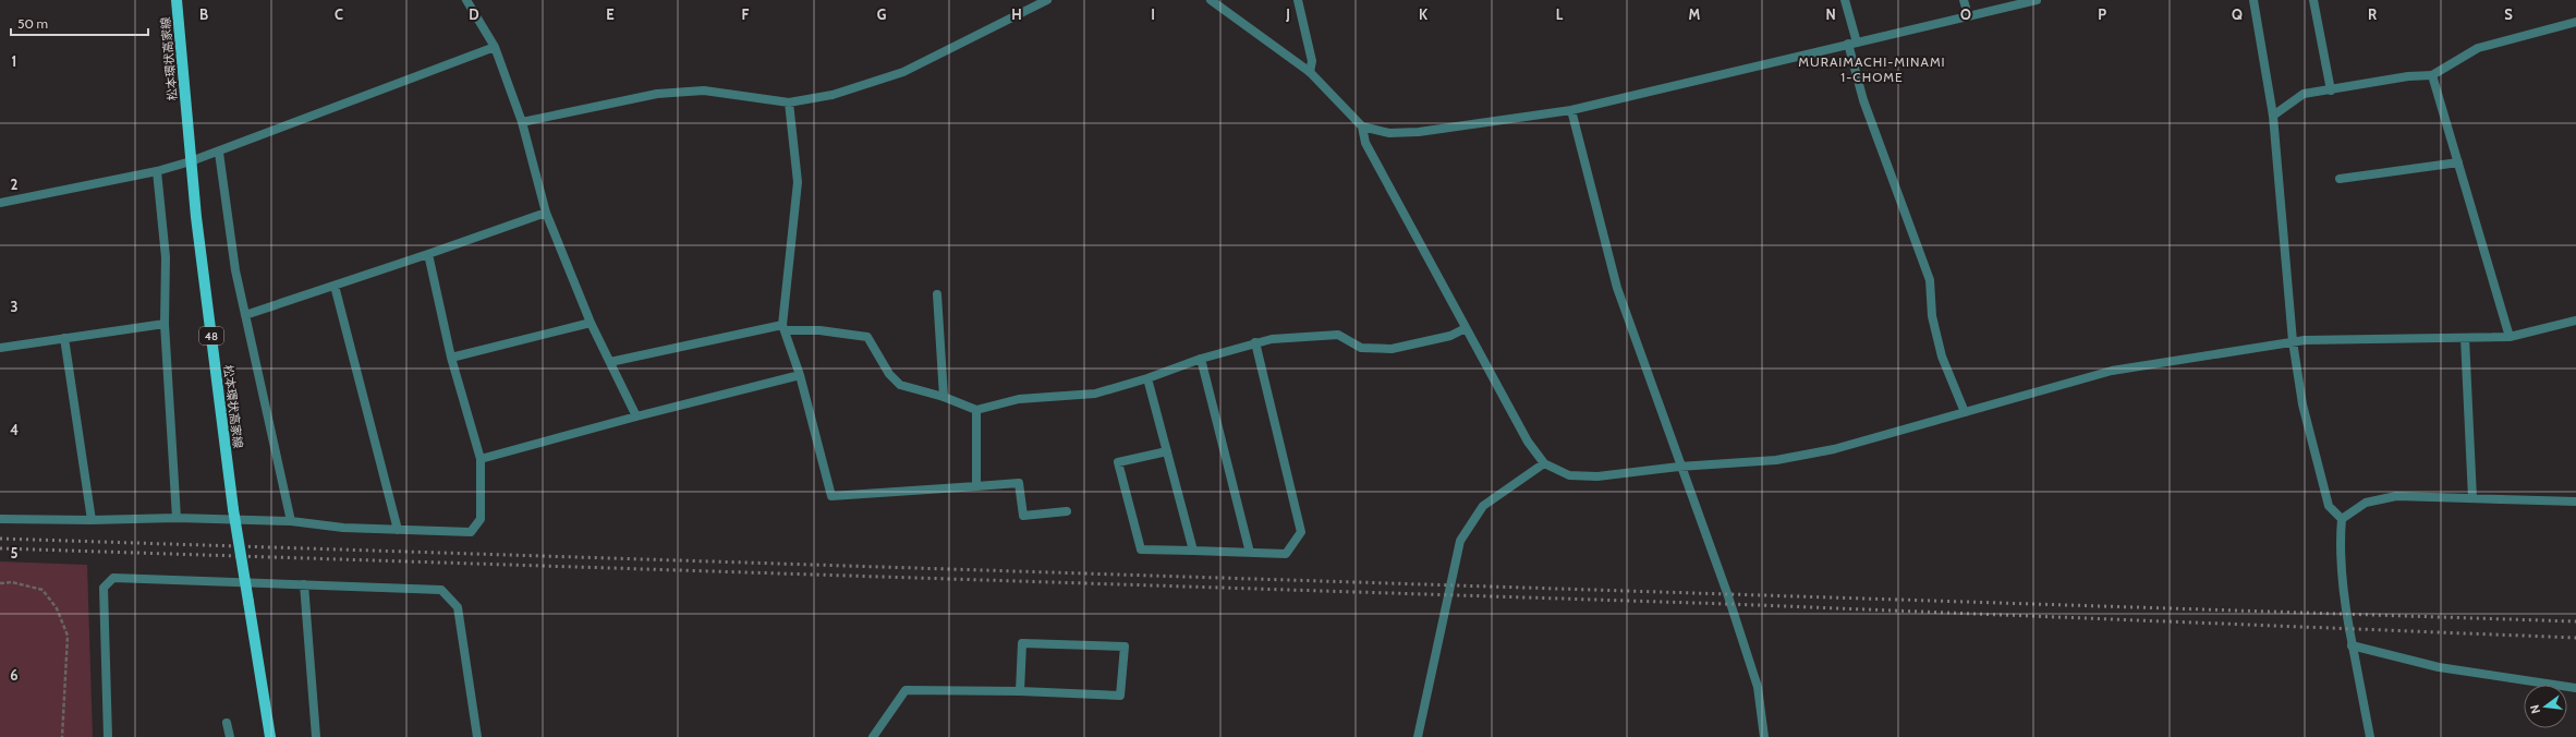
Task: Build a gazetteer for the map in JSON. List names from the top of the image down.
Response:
{
  "streets": {
    "main road": ["松本環状高家線", "48"]
  },
  "districts": ["MURAIMACHI-MINAMI 1-CHOME"],
  "scale_bar": "50 m",
  "north": "left",
  "grid": {
    "columns": [
      "B",
      "C",
      "D",
      "E",
      "F",
      "G",
      "H",
      "I",
      "J",
      "K",
      "L",
      "M",
      "N",
      "O",
      "P",
      "Q",
      "R",
      "S"
    ],
    "rows": [
      "1",
      "2",
      "3",
      "4",
      "5",
      "6"
    ]
  }
}
